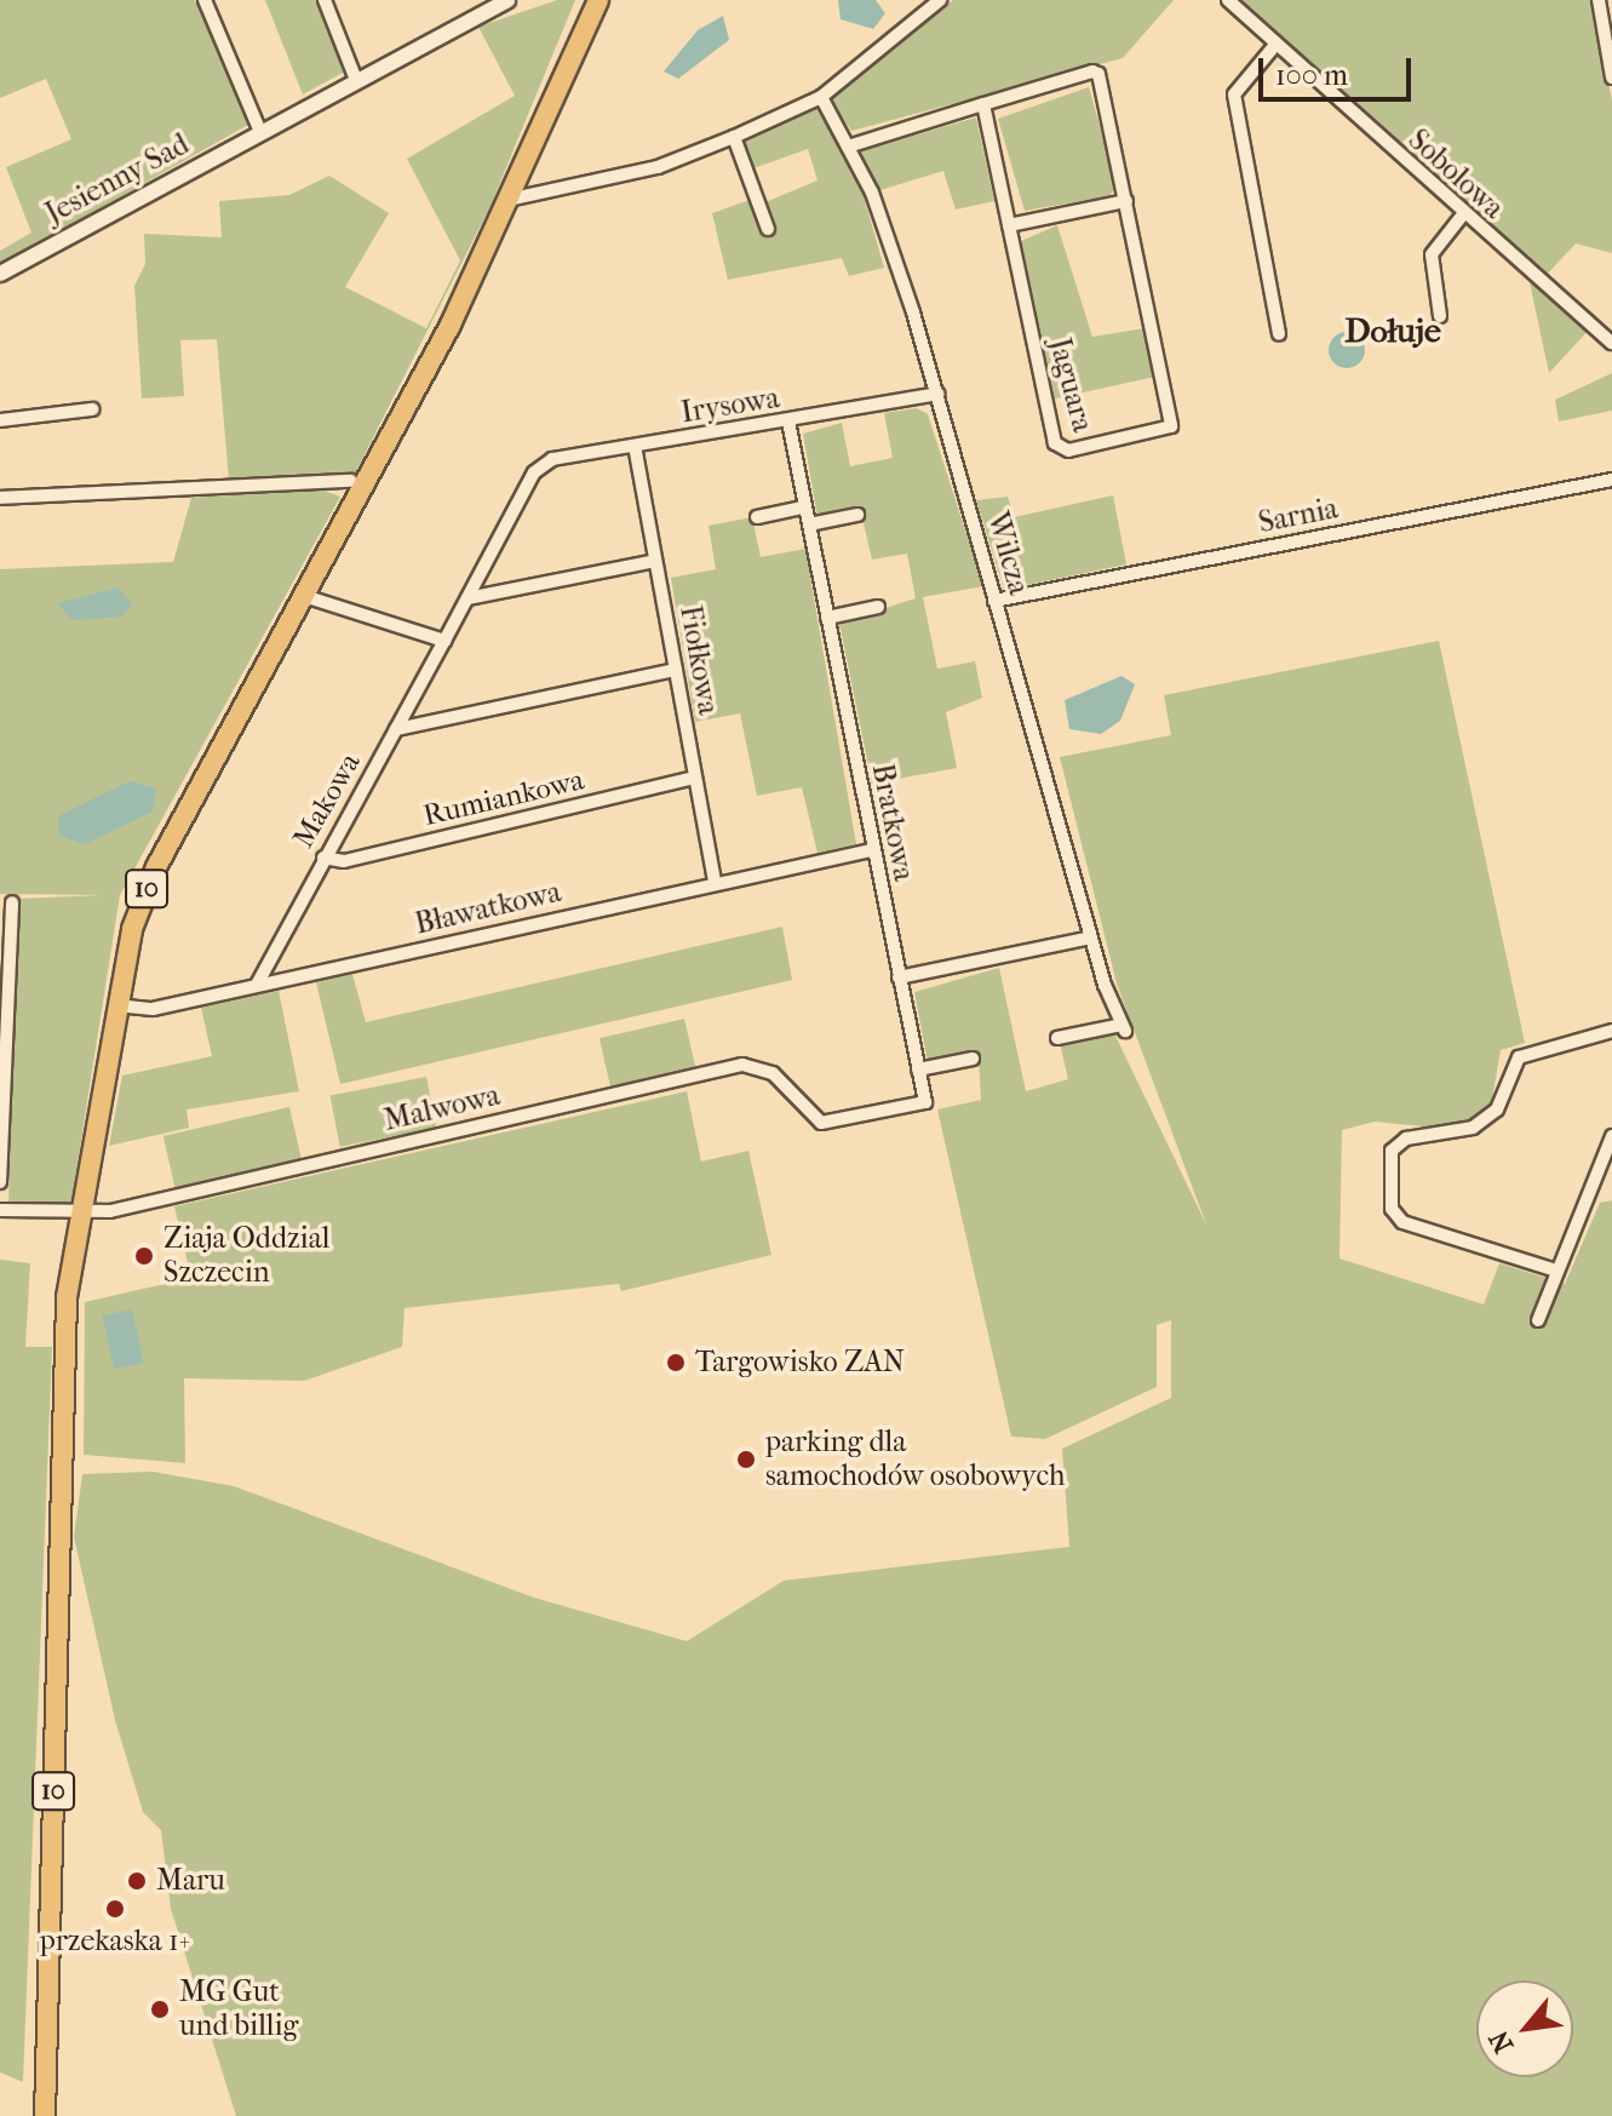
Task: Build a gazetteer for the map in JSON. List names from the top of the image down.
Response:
{
  "streets": {
    "main road": ["10"],
    "street": [
      "Sobolowa",
      "Jesienny Sad",
      "Jaguara",
      "Irysowa",
      "Sarnia",
      "Wilcza",
      "Fiołkowa",
      "Rumiankowa",
      "Makowa",
      "Bratkowa",
      "Bławatkowa",
      "Malwowa"
    ]
  },
  "crossings": [
    ["Jaguara", "Wilcza"],
    ["Irysowa", "Wilcza"],
    ["Irysowa", "Fiołkowa"],
    ["Irysowa", "Makowa"],
    ["Irysowa", "Bratkowa"],
    ["Sarnia", "Wilcza"],
    ["Fiołkowa", "Rumiankowa"],
    ["Fiołkowa", "Bławatkowa"],
    ["Rumiankowa", "Makowa"],
    ["Makowa", "Bławatkowa"],
    ["Bratkowa", "Bławatkowa"],
    ["Bratkowa", "Malwowa"],
    ["10", "Bławatkowa"],
    ["10", "Malwowa"]
  ],
  "districts": ["Dołuje"],
  "places": [
    "Ziaja Oddzial Szczecin",
    "Targowisko ZAN",
    "parking dla samochodów osobowych",
    "Maru",
    "przekaska 1+",
    "MG Gut und billig"
  ],
  "scale_bar": "100 m",
  "north": "bottom left"
}
